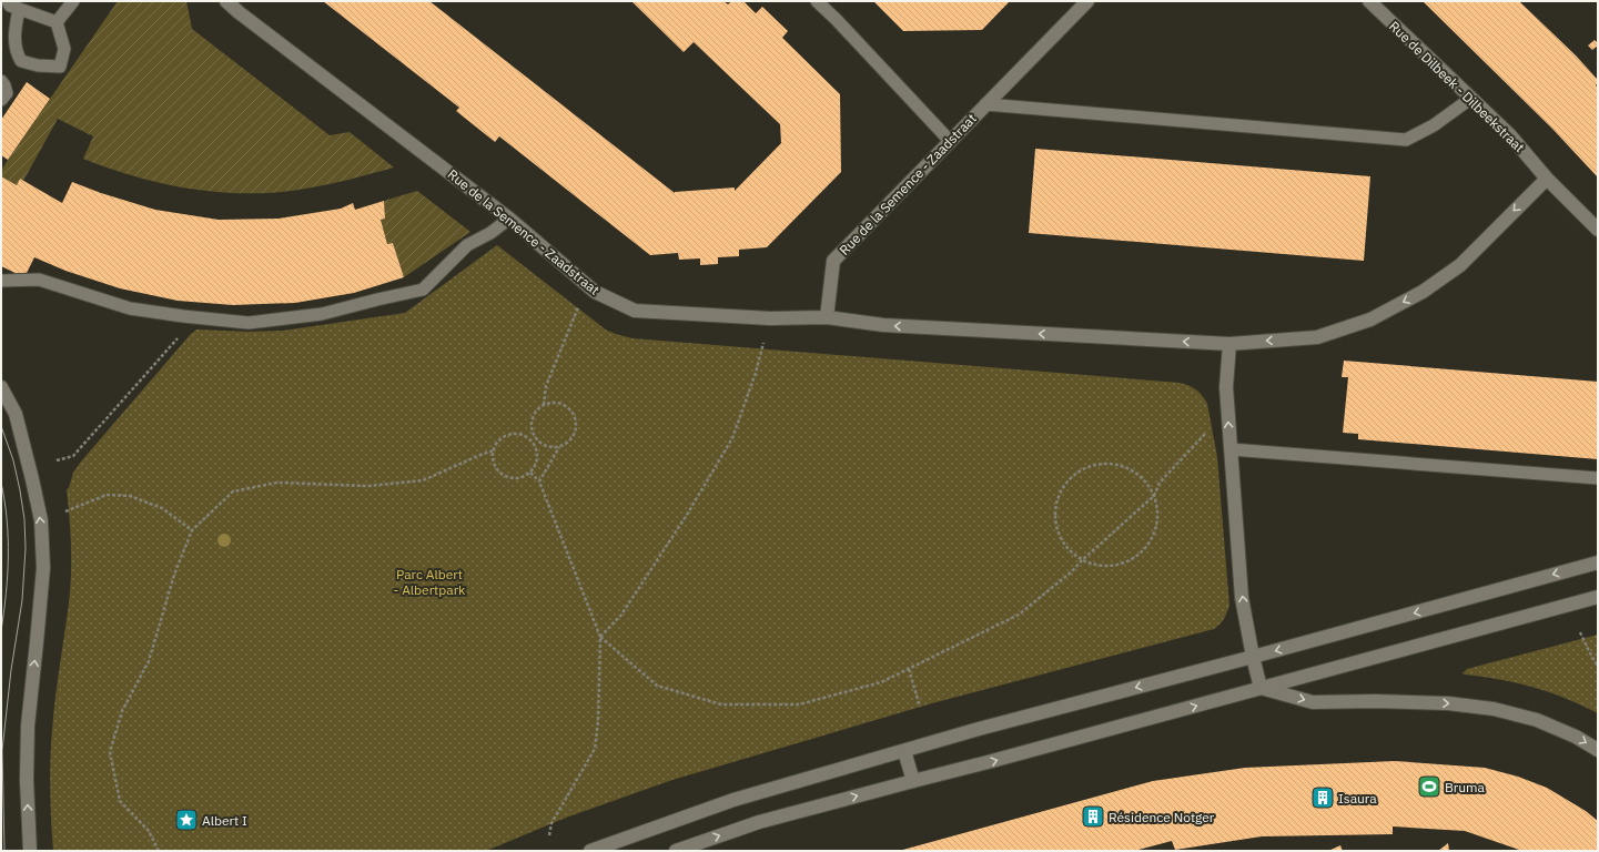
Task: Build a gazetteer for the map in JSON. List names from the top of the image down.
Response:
{
  "streets": {
    "street": ["Rue de Dilbeek - Dilbeekstraat", "Rue de la Semence - Zaadstraat"]
  },
  "parks": ["Parc Albert - Albertpark"],
  "places": {
    "sports": ["Bruma"],
    "building": ["Isaura", "Résidence Notger"],
    "place": ["Albert I"]
  }
}
